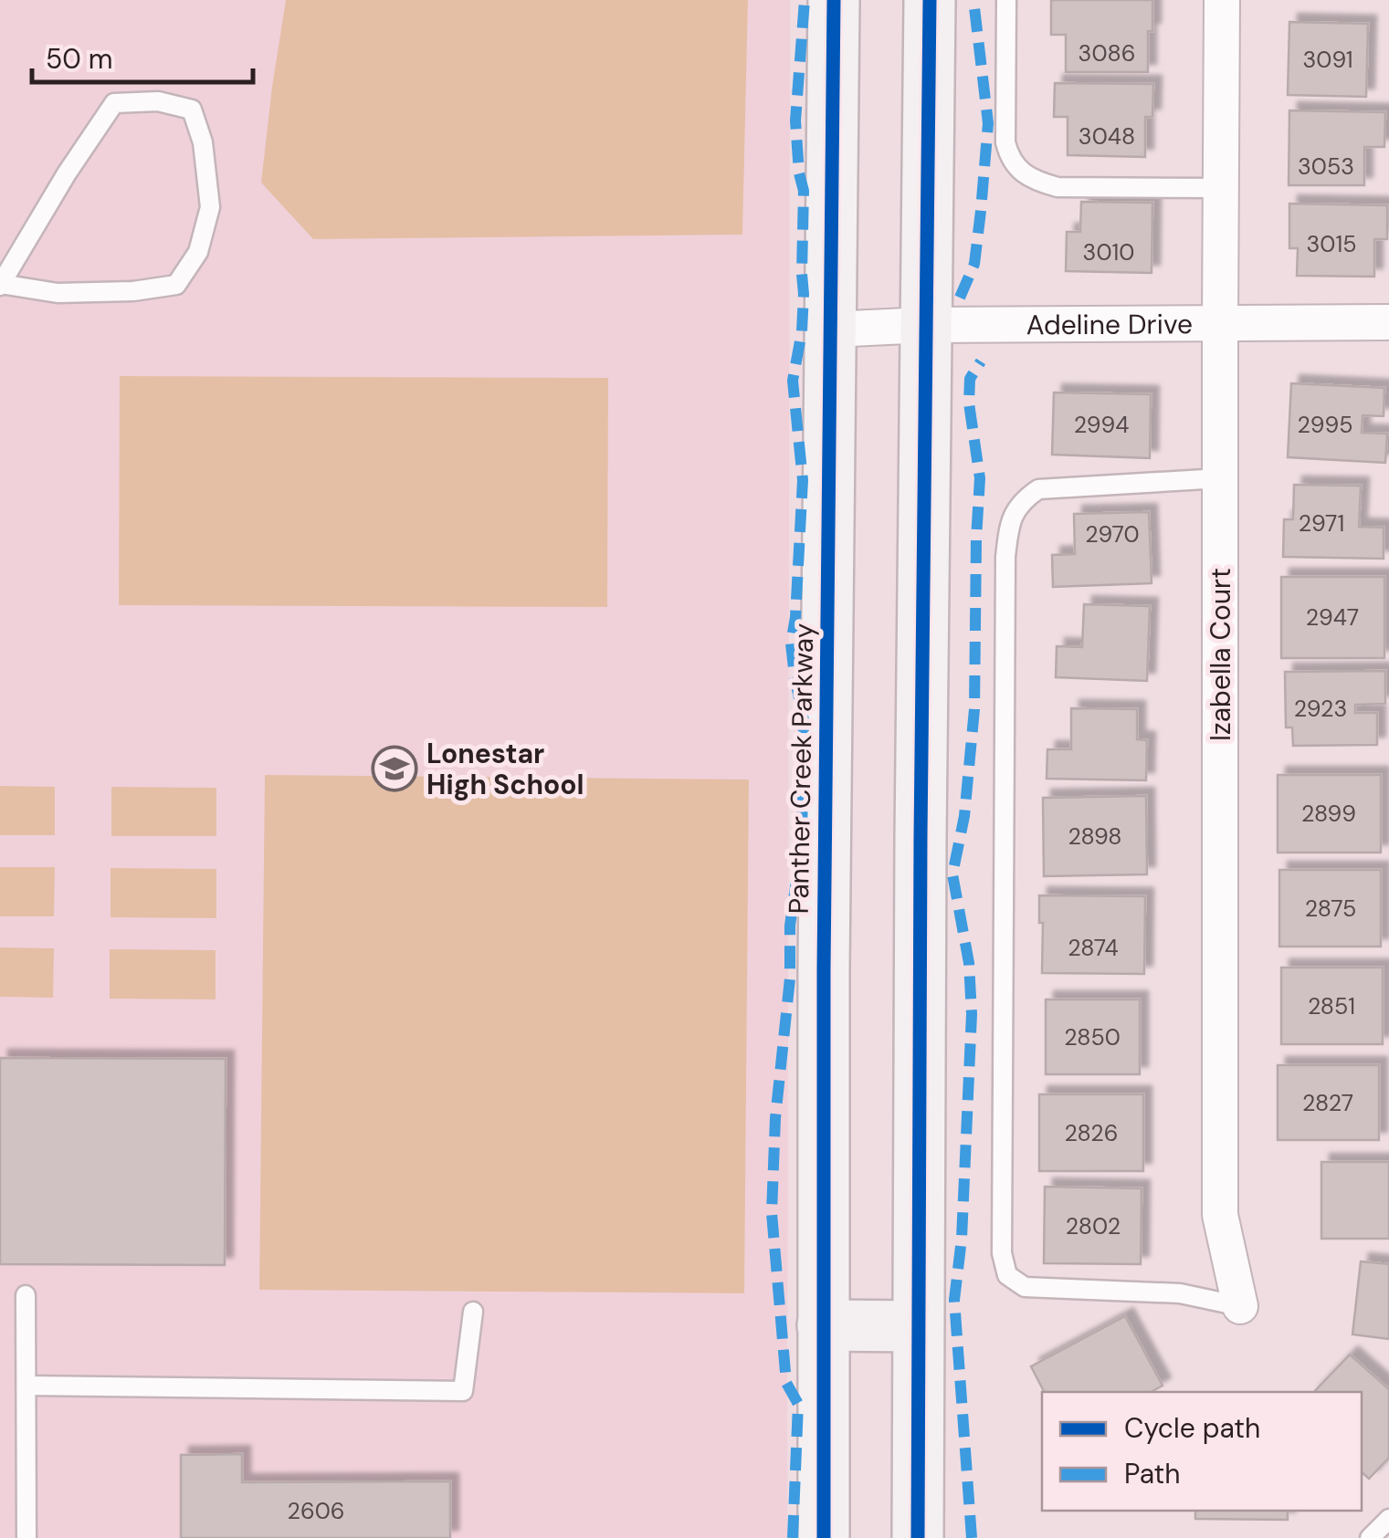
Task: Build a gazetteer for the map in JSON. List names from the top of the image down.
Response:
{
  "streets": {
    "main road": ["Panther Creek Parkway"],
    "street": ["Adeline Drive", "Izabella Court"]
  },
  "crossings": [
    ["Adeline Drive", "Izabella Court"],
    ["Adeline Drive", "Panther Creek Parkway"]
  ],
  "places": {
    "school or university": ["Lonestar High School"]
  },
  "house_numbers": [
    "3086",
    "3091",
    "3048",
    "3053",
    "3015",
    "3010",
    "2994",
    "2995",
    "2971",
    "2970",
    "2947",
    "2923",
    "2899",
    "2898",
    "2875",
    "2874",
    "2851",
    "2850",
    "2827",
    "2826",
    "2802",
    "2606"
  ],
  "legend": ["Cycle path", "Path"],
  "scale_bar": "50 m"
}
